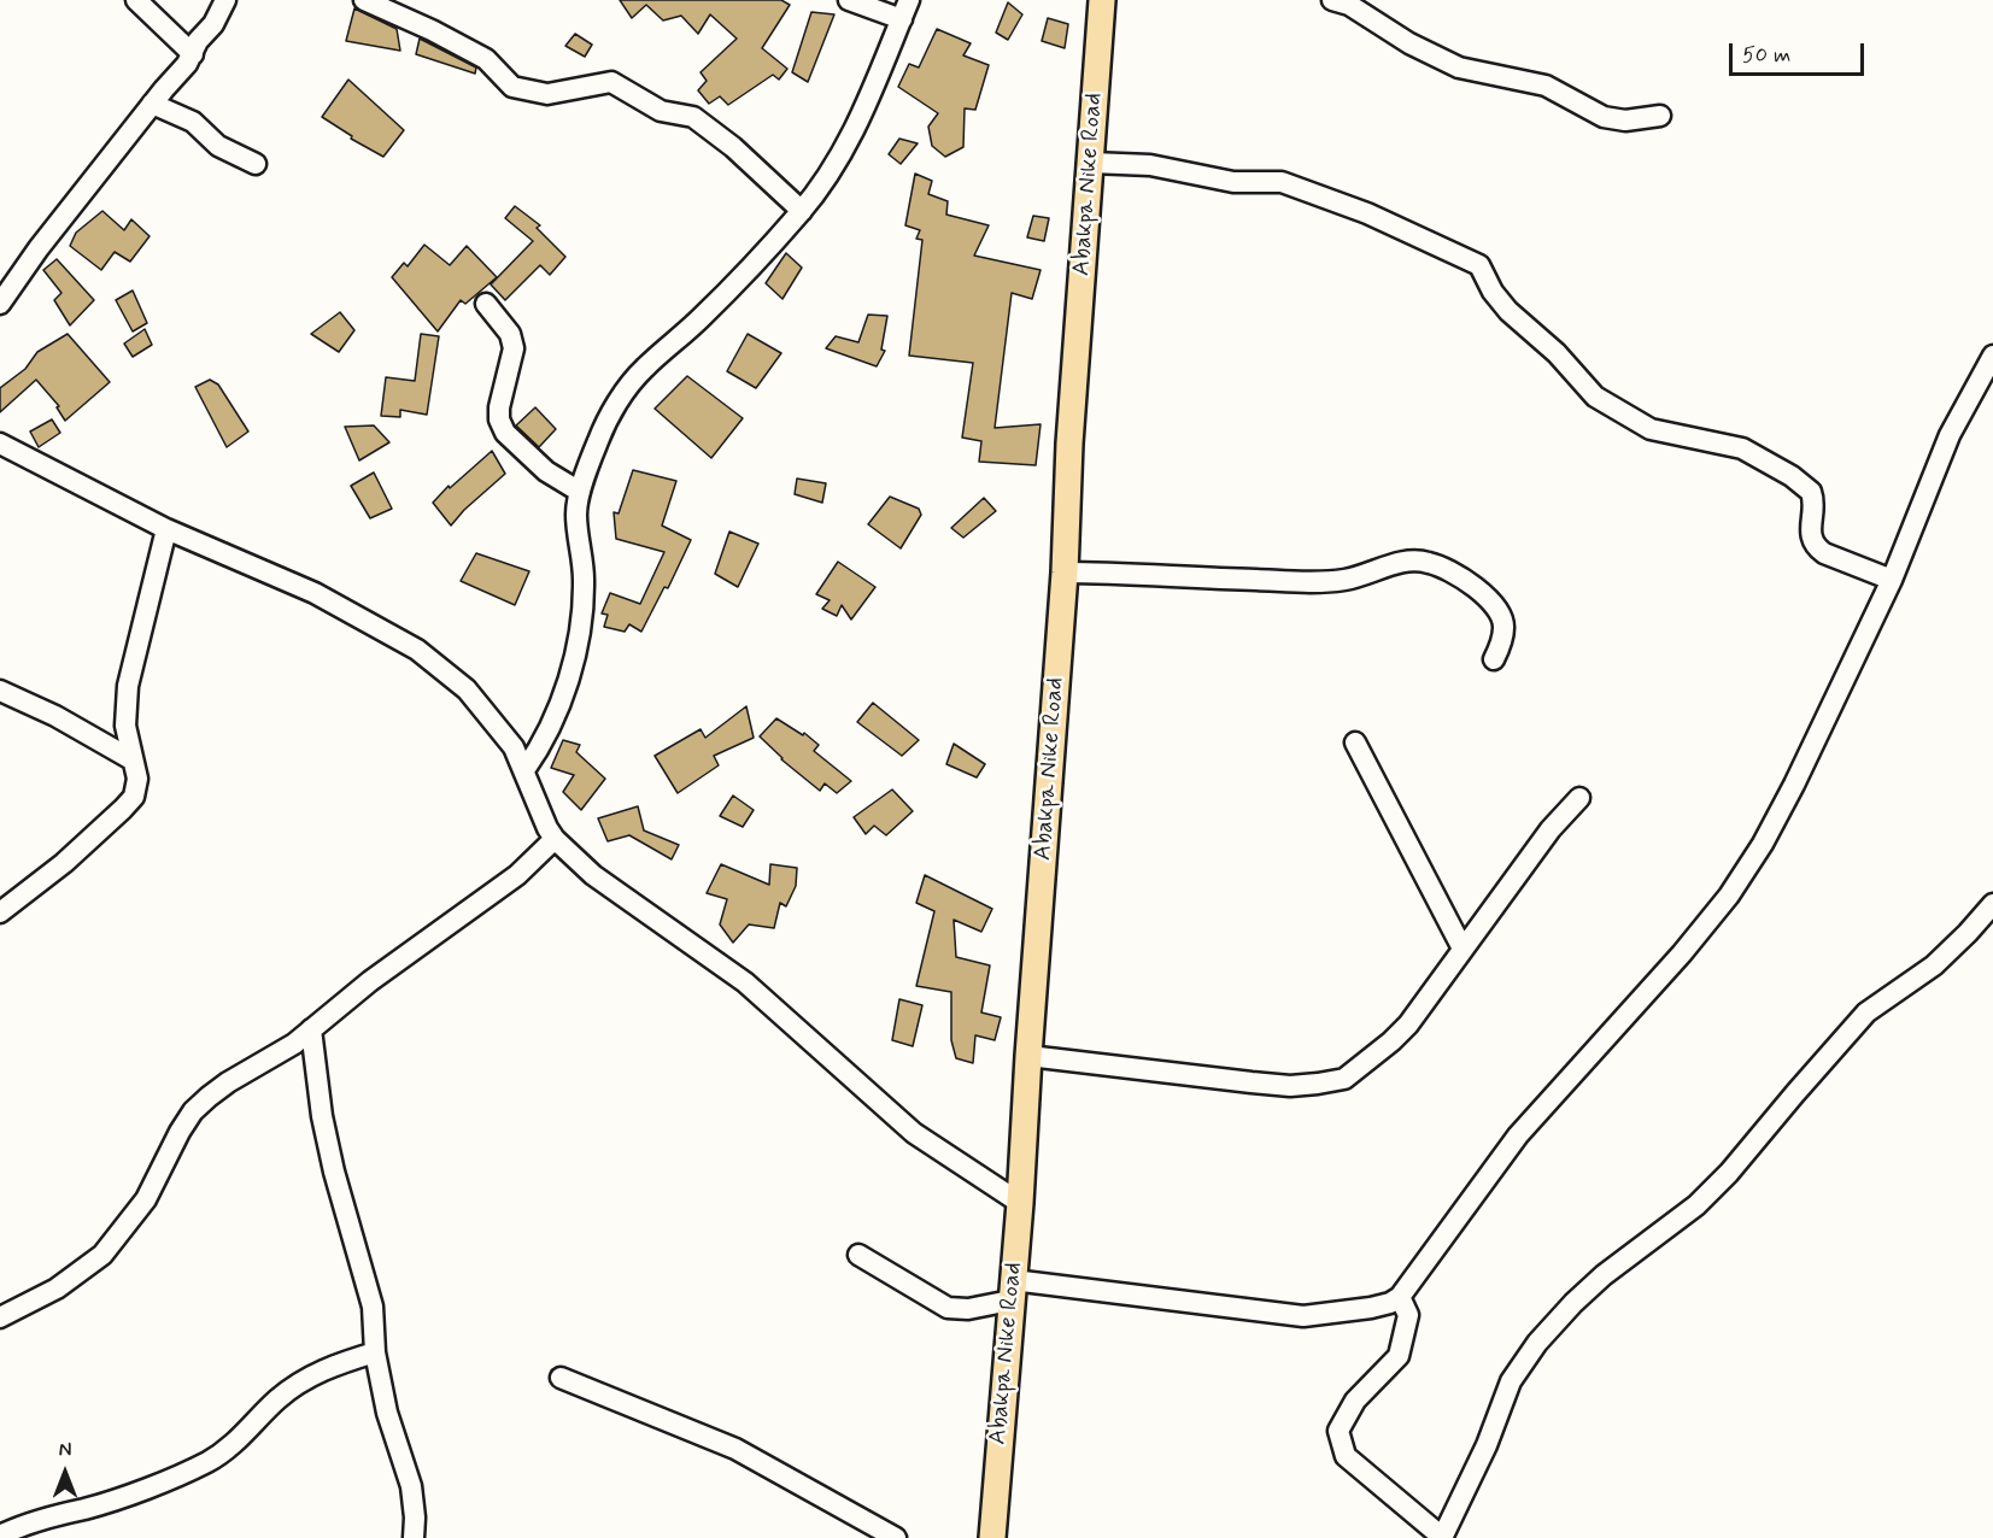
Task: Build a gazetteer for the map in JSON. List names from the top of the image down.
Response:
{
  "streets": {
    "main road": ["Abakpa Nike Road"]
  },
  "scale_bar": "50 m",
  "north": "top"
}
